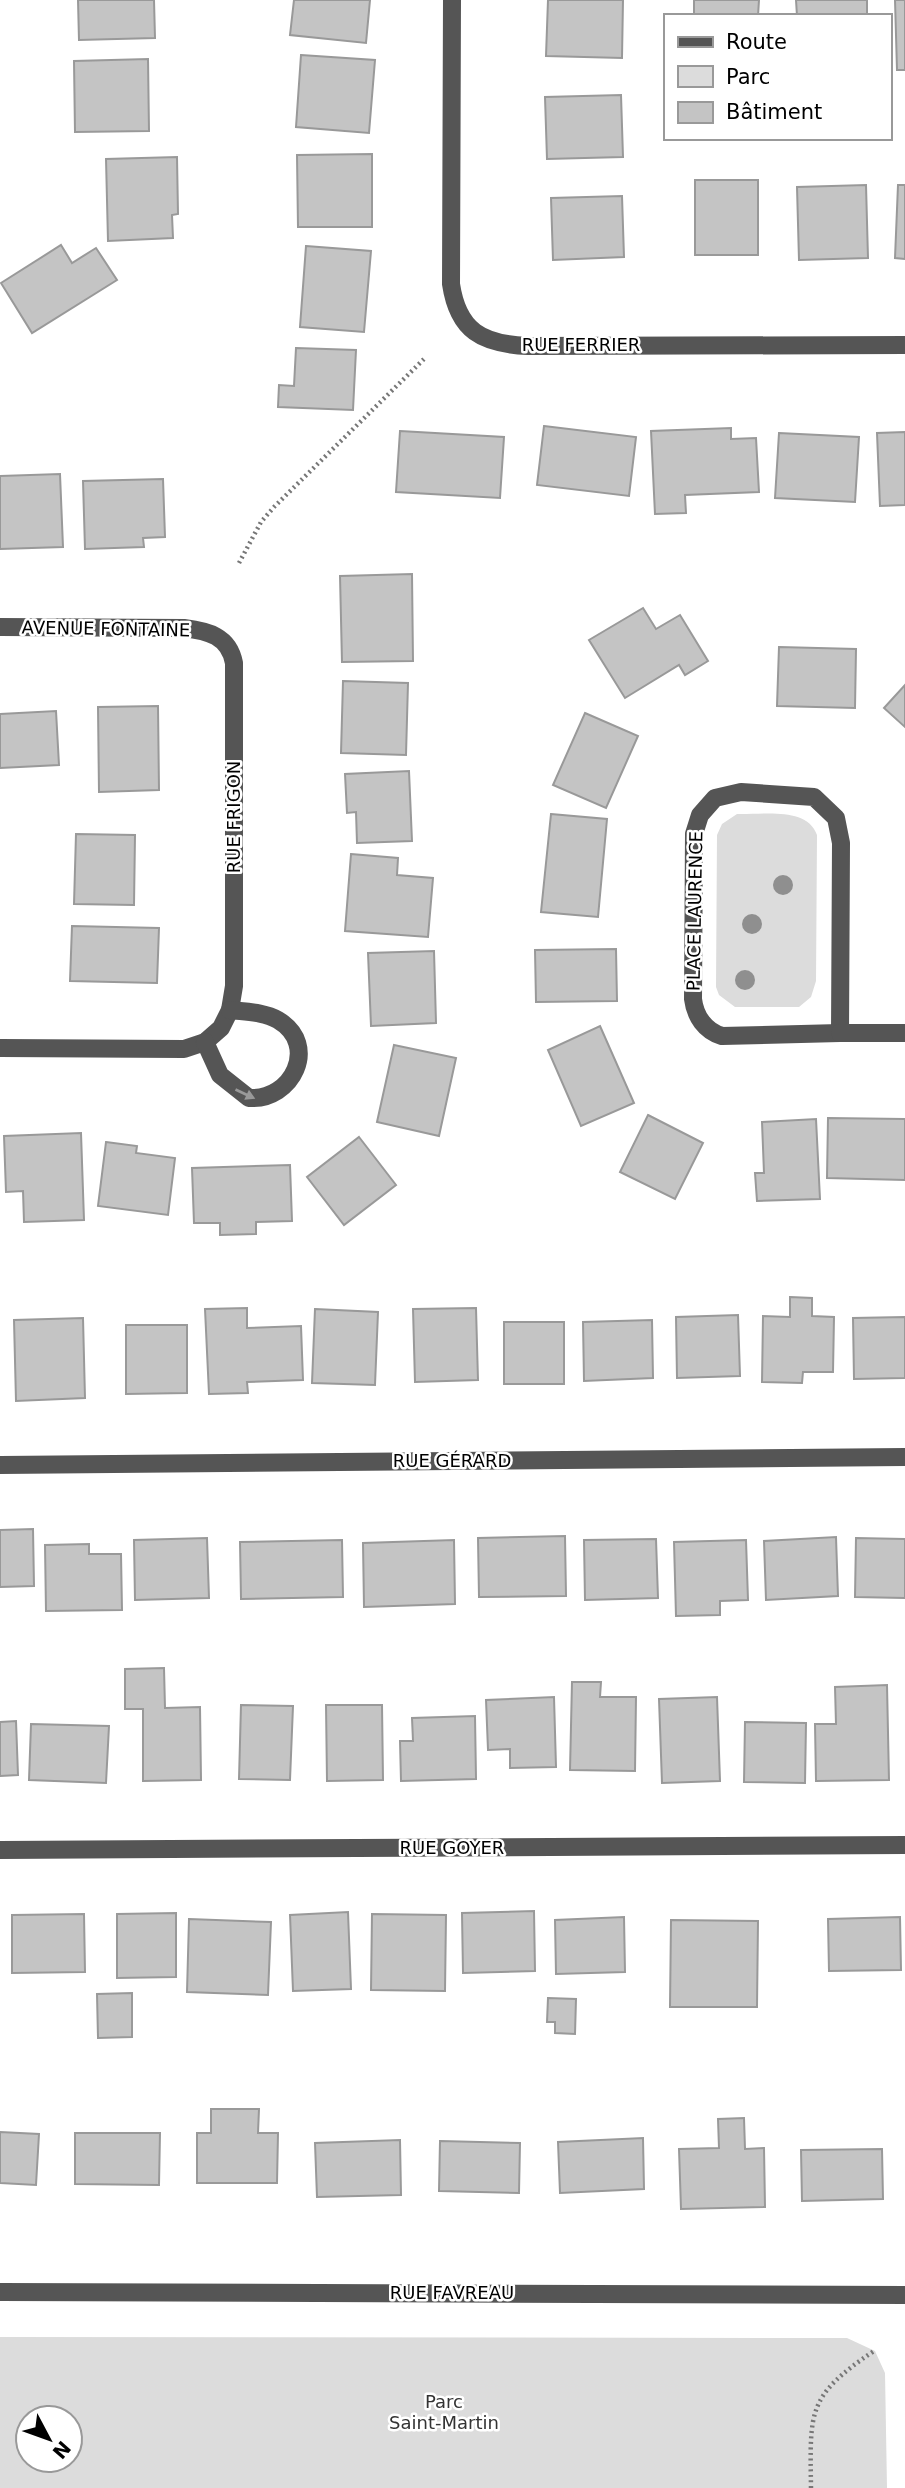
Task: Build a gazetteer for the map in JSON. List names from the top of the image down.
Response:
{
  "streets": {
    "street": [
      "RUE FERRIER",
      "AVENUE FONTAINE",
      "RUE FRIGON",
      "PLACE LAURENCE",
      "RUE GÉRARD",
      "RUE GOYER",
      "RUE FAVREAU"
    ]
  },
  "crossings": [
    ["AVENUE FONTAINE", "RUE FRIGON"]
  ],
  "parks": ["Parc Saint-Martin"],
  "legend": ["Route", "Parc", "Bâtiment"],
  "north": "bottom right"
}
